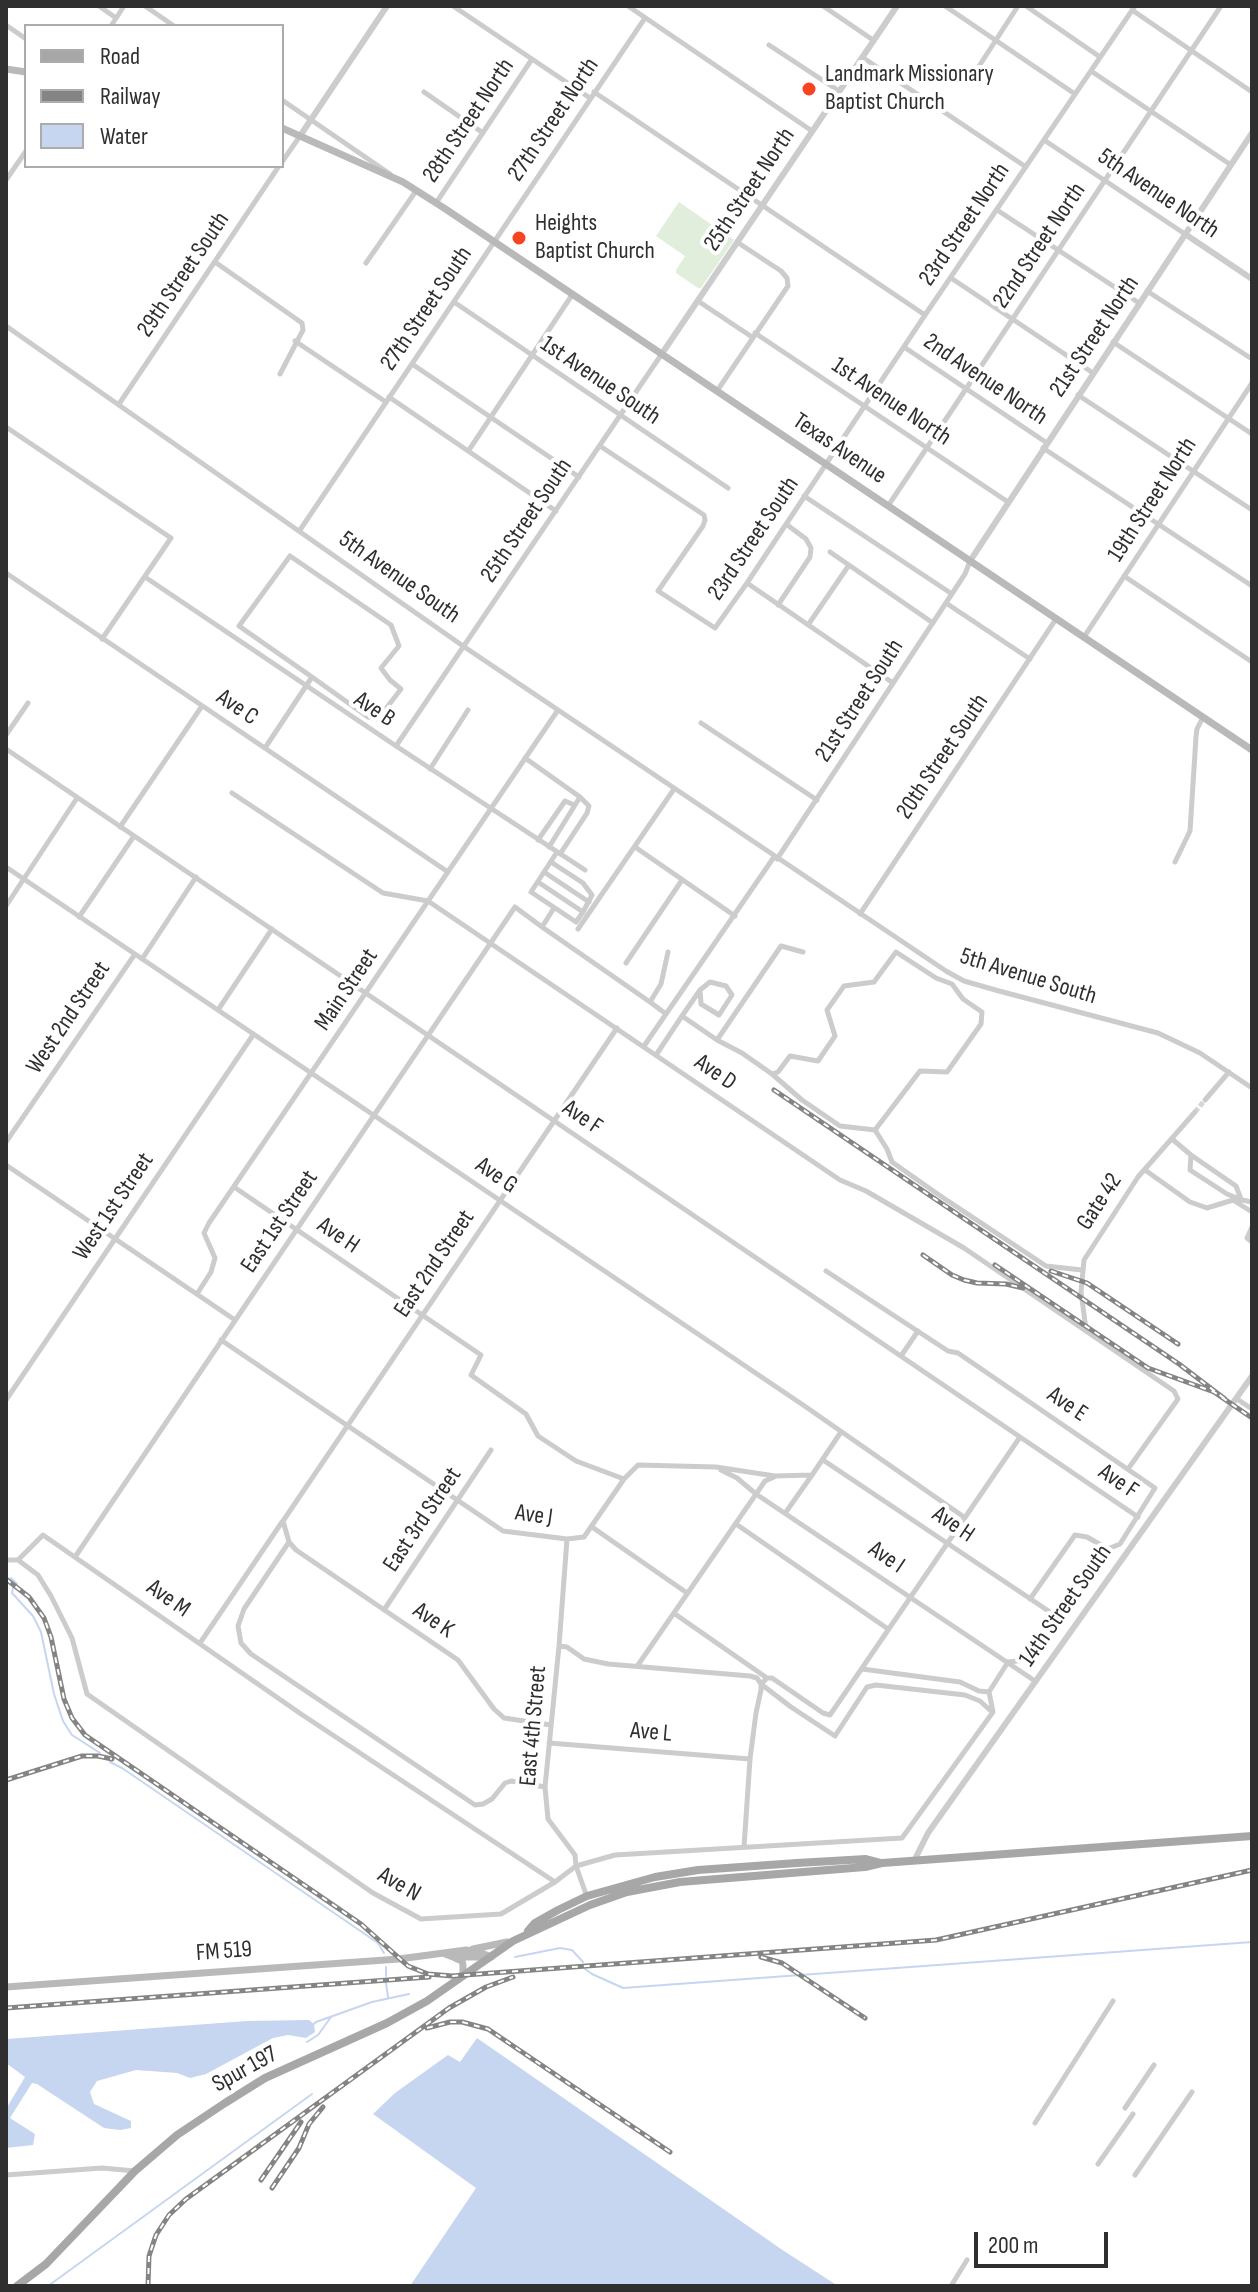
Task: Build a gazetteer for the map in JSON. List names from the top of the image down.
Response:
{
  "streets": {
    "main road": ["Texas Avenue", "FM 519", "Spur 197"],
    "street": [
      "27th Street North",
      "28th Street North",
      "25th Street North",
      "5th Avenue North",
      "23rd Street North",
      "22nd Street North",
      "29th Street South",
      "27th Street South",
      "21st Street North",
      "2nd Avenue North",
      "1st Avenue South",
      "1st Avenue North",
      "19th Street North",
      "25th Street South",
      "23rd Street South",
      "5th Avenue South",
      "21st Street South",
      "Ave C",
      "Ave B",
      "20th Street South",
      "Main Street",
      "West 2nd Street",
      "Ave D",
      "Ave F",
      "Ave G",
      "Gate 42",
      "West 1st Street",
      "East 1st Street",
      "Ave H",
      "East 2nd Street",
      "Ave E",
      "Ave J",
      "East 3rd Street",
      "Ave I",
      "Ave M",
      "14th Street South",
      "Ave K",
      "East 4th Street",
      "Ave L",
      "Ave N"
    ]
  },
  "crossings": [
    ["27th Street North", "27th Street South"],
    ["27th Street North", "2nd Avenue North"],
    ["27th Street North", "Texas Avenue"],
    ["28th Street North", "2nd Avenue North"],
    ["28th Street North", "Texas Avenue"],
    ["25th Street North", "2nd Avenue North"],
    ["25th Street North", "1st Avenue North"],
    ["25th Street North", "Texas Avenue"],
    ["25th Street North", "25th Street South"],
    ["5th Avenue North", "23rd Street North"],
    ["5th Avenue North", "22nd Street North"],
    ["5th Avenue North", "21st Street North"],
    ["23rd Street North", "2nd Avenue North"],
    ["23rd Street North", "1st Avenue North"],
    ["23rd Street North", "Texas Avenue"],
    ["23rd Street North", "23rd Street South"],
    ["22nd Street North", "2nd Avenue North"],
    ["22nd Street North", "1st Avenue North"],
    ["22nd Street North", "Texas Avenue"],
    ["29th Street South", "Texas Avenue"],
    ["29th Street South", "5th Avenue South"],
    ["27th Street South", "1st Avenue South"],
    ["27th Street South", "Texas Avenue"],
    ["27th Street South", "5th Avenue South"],
    ["21st Street North", "2nd Avenue North"],
    ["21st Street North", "1st Avenue North"],
    ["21st Street North", "Texas Avenue"],
    ["21st Street North", "21st Street South"],
    ["2nd Avenue North", "19th Street North"],
    ["1st Avenue South", "25th Street South"],
    ["Texas Avenue", "19th Street North"],
    ["Texas Avenue", "25th Street South"],
    ["Texas Avenue", "23rd Street South"],
    ["Texas Avenue", "21st Street South"],
    ["Texas Avenue", "20th Street South"],
    ["25th Street South", "23rd Street South"],
    ["25th Street South", "5th Avenue South"],
    ["25th Street South", "Ave B"],
    ["5th Avenue South", "21st Street South"],
    ["5th Avenue South", "20th Street South"],
    ["5th Avenue South", "Main Street"],
    ["21st Street South", "Ave D"],
    ["Ave C", "Main Street"],
    ["Ave B", "Main Street"],
    ["Main Street", "Ave D"],
    ["Main Street", "Ave F"],
    ["Main Street", "Ave G"],
    ["Main Street", "Ave H"],
    ["West 2nd Street", "Ave F"],
    ["West 2nd Street", "Ave G"],
    ["Ave D", "East 1st Street"],
    ["Ave D", "East 2nd Street"],
    ["Ave D", "Ave E"],
    ["Ave F", "East 1st Street"],
    ["Ave F", "East 2nd Street"],
    ["Ave F", "Ave E"],
    ["Ave G", "West 1st Street"],
    ["Ave G", "East 1st Street"],
    ["Ave G", "East 2nd Street"],
    ["East 1st Street", "Ave H"],
    ["East 1st Street", "Ave J"],
    ["East 1st Street", "Ave M"],
    ["Ave H", "East 2nd Street"],
    ["Ave H", "Ave I"],
    ["East 2nd Street", "Ave J"],
    ["East 2nd Street", "Ave M"],
    ["Ave J", "East 3rd Street"],
    ["Ave J", "East 4th Street"],
    ["East 3rd Street", "Ave K"],
    ["Ave I", "14th Street South"],
    ["Ave M", "Ave N"],
    ["14th Street South", "Spur 197"],
    ["Ave K", "East 4th Street"],
    ["East 4th Street", "Ave L"],
    ["East 4th Street", "Ave N"],
    ["East 4th Street", "Spur 197"],
    ["FM 519", "Spur 197"]
  ],
  "places": ["Landmark Missionary Baptist Church", "Heights Baptist Church"],
  "legend": ["Road", "Railway", "Water"],
  "scale_bar": "200 m"
}
